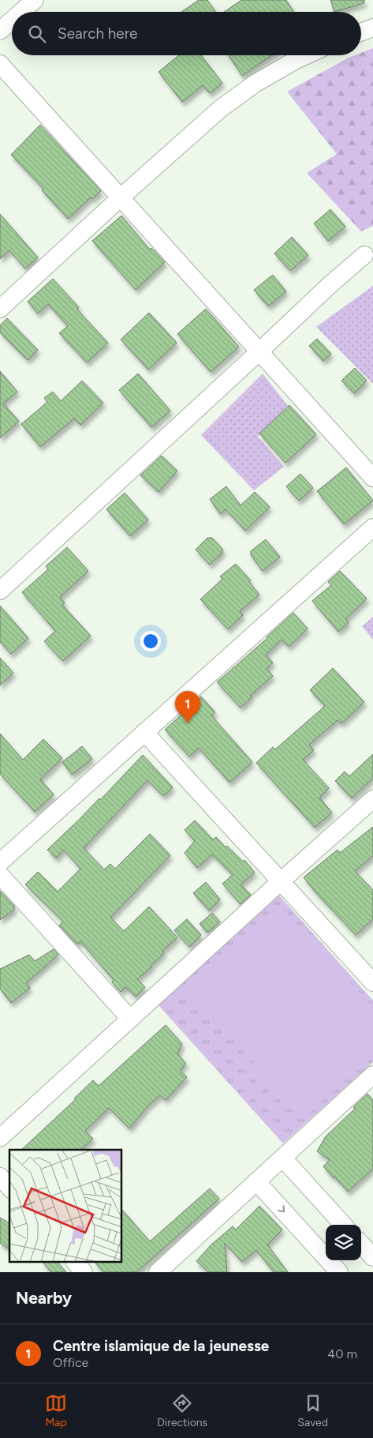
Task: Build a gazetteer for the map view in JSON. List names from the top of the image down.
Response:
{
  "page": {
    "search": "Search here",
    "pins": "1",
    "heading": "Nearby",
    "list": [
      {
        "mark": "1",
        "name": "Centre islamique de la jeunesse",
        "note": "Office",
        "value": "40 m"
      }
    ],
    "nav": ["Map", "Directions", "Saved"]
  }
}
